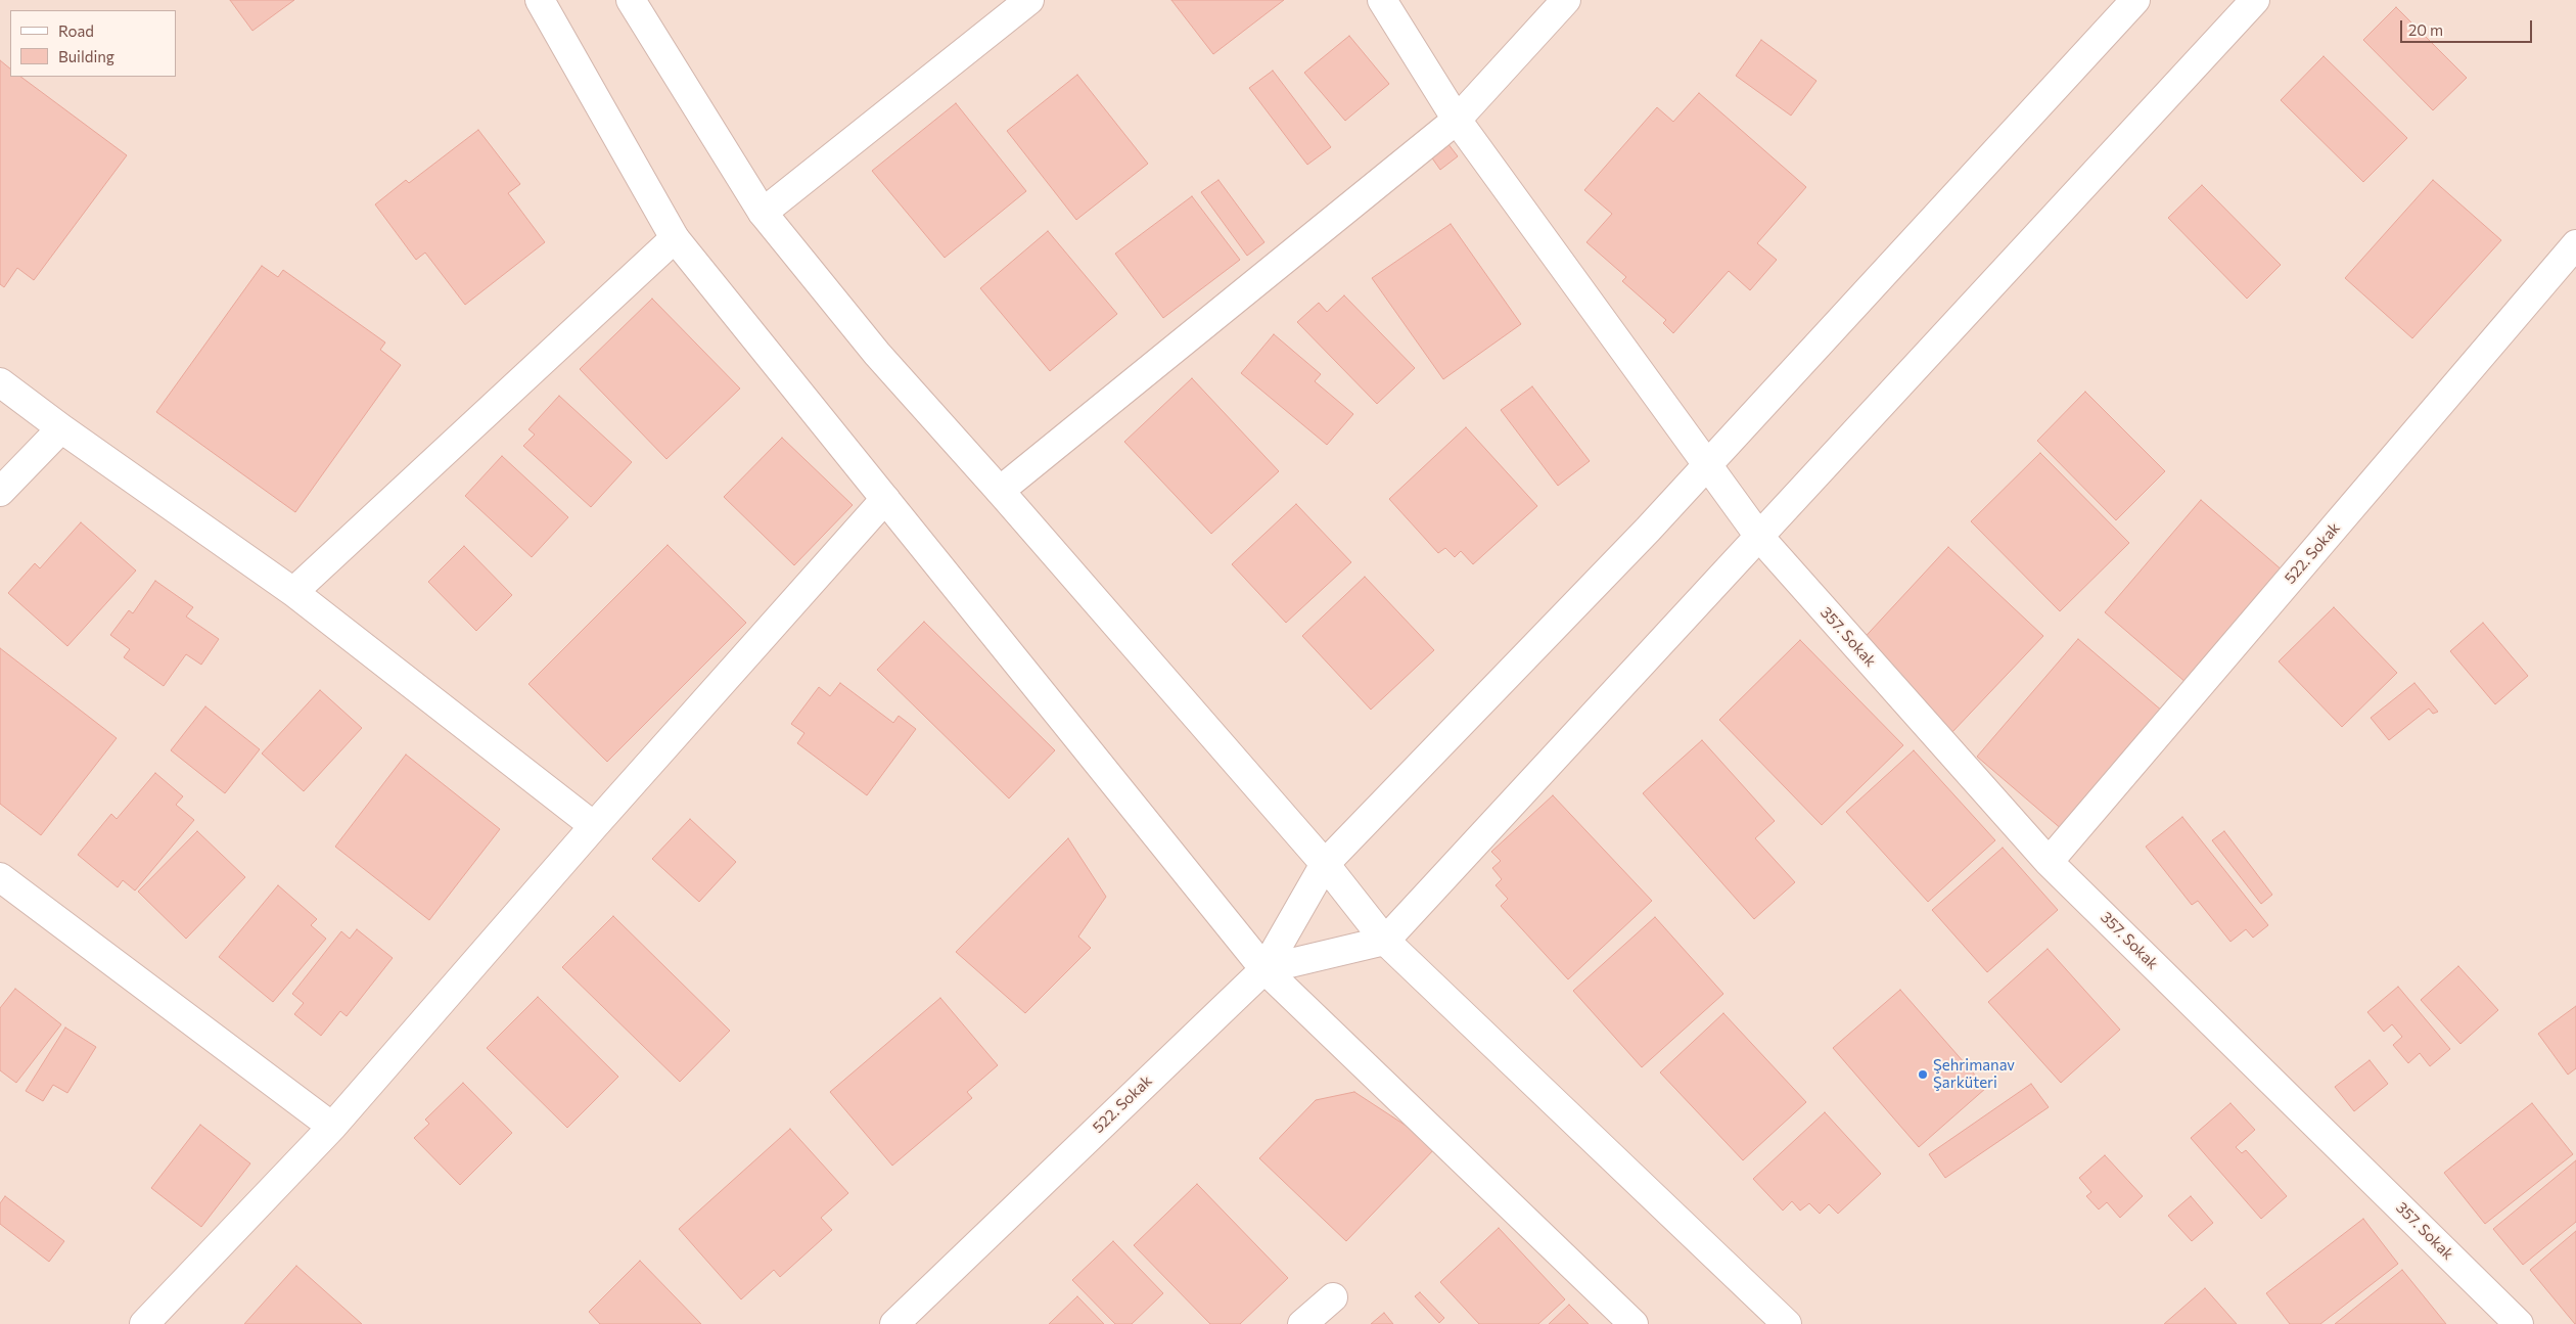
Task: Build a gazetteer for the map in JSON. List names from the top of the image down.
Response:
{
  "streets": {
    "street": ["522. Sokak", "357. Sokak"]
  },
  "crossings": [
    ["522. Sokak", "357. Sokak"]
  ],
  "places": ["Şehrimanav Şarküteri"],
  "legend": ["Road", "Building"],
  "scale_bar": "20 m"
}
